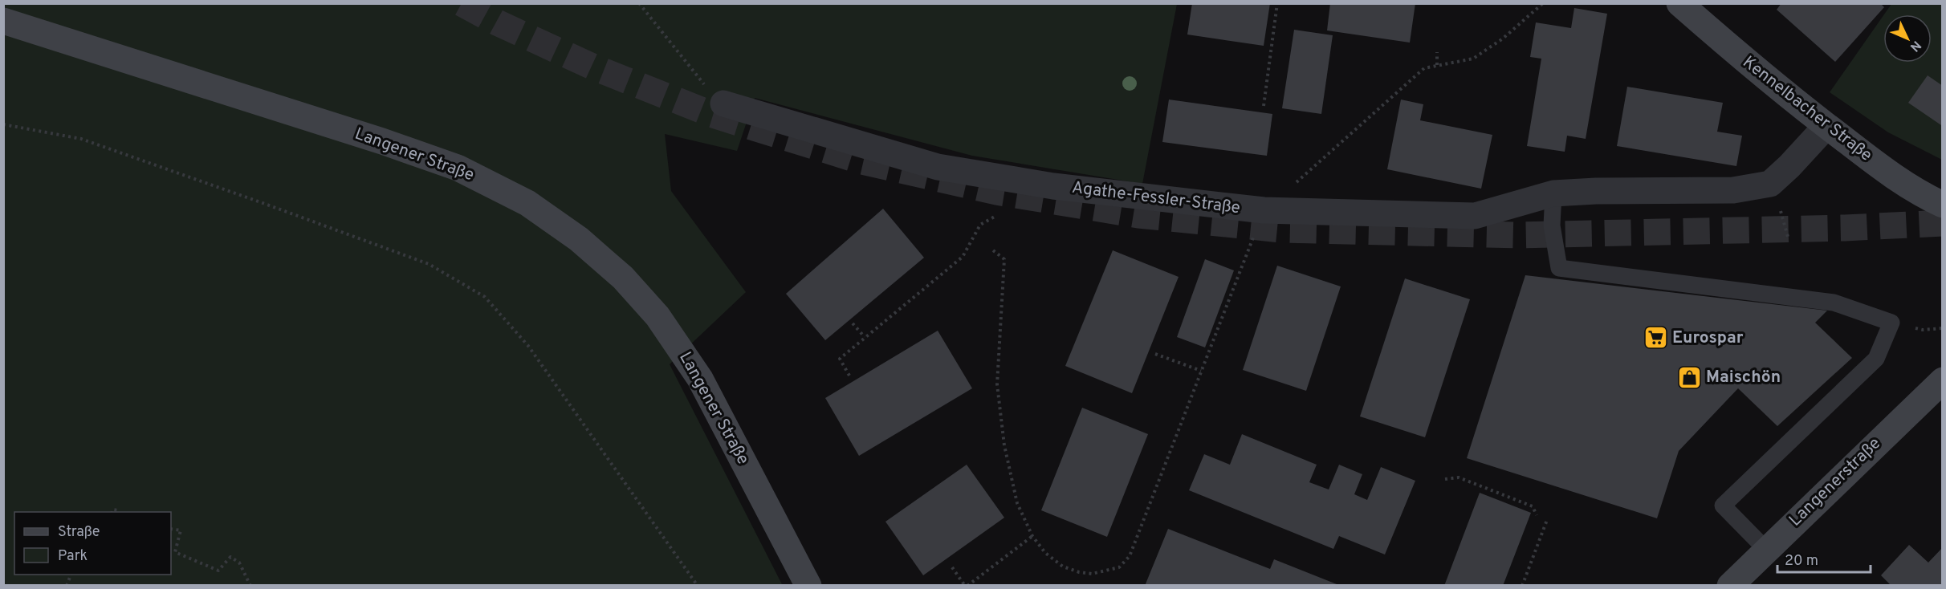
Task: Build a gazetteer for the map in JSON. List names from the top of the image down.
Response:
{
  "streets": {
    "main road": ["Kennelbacher Straße", "Langener Straße", "Langenerstraße"],
    "street": ["Agathe-Fessler-Straße"]
  },
  "crossings": [
    ["Kennelbacher Straße", "Agathe-Fessler-Straße"]
  ],
  "places": {
    "supermarket": ["Eurospar"],
    "shop": ["Maischön"]
  },
  "legend": ["Straße", "Park"],
  "scale_bar": "20 m",
  "north": "bottom right"
}
